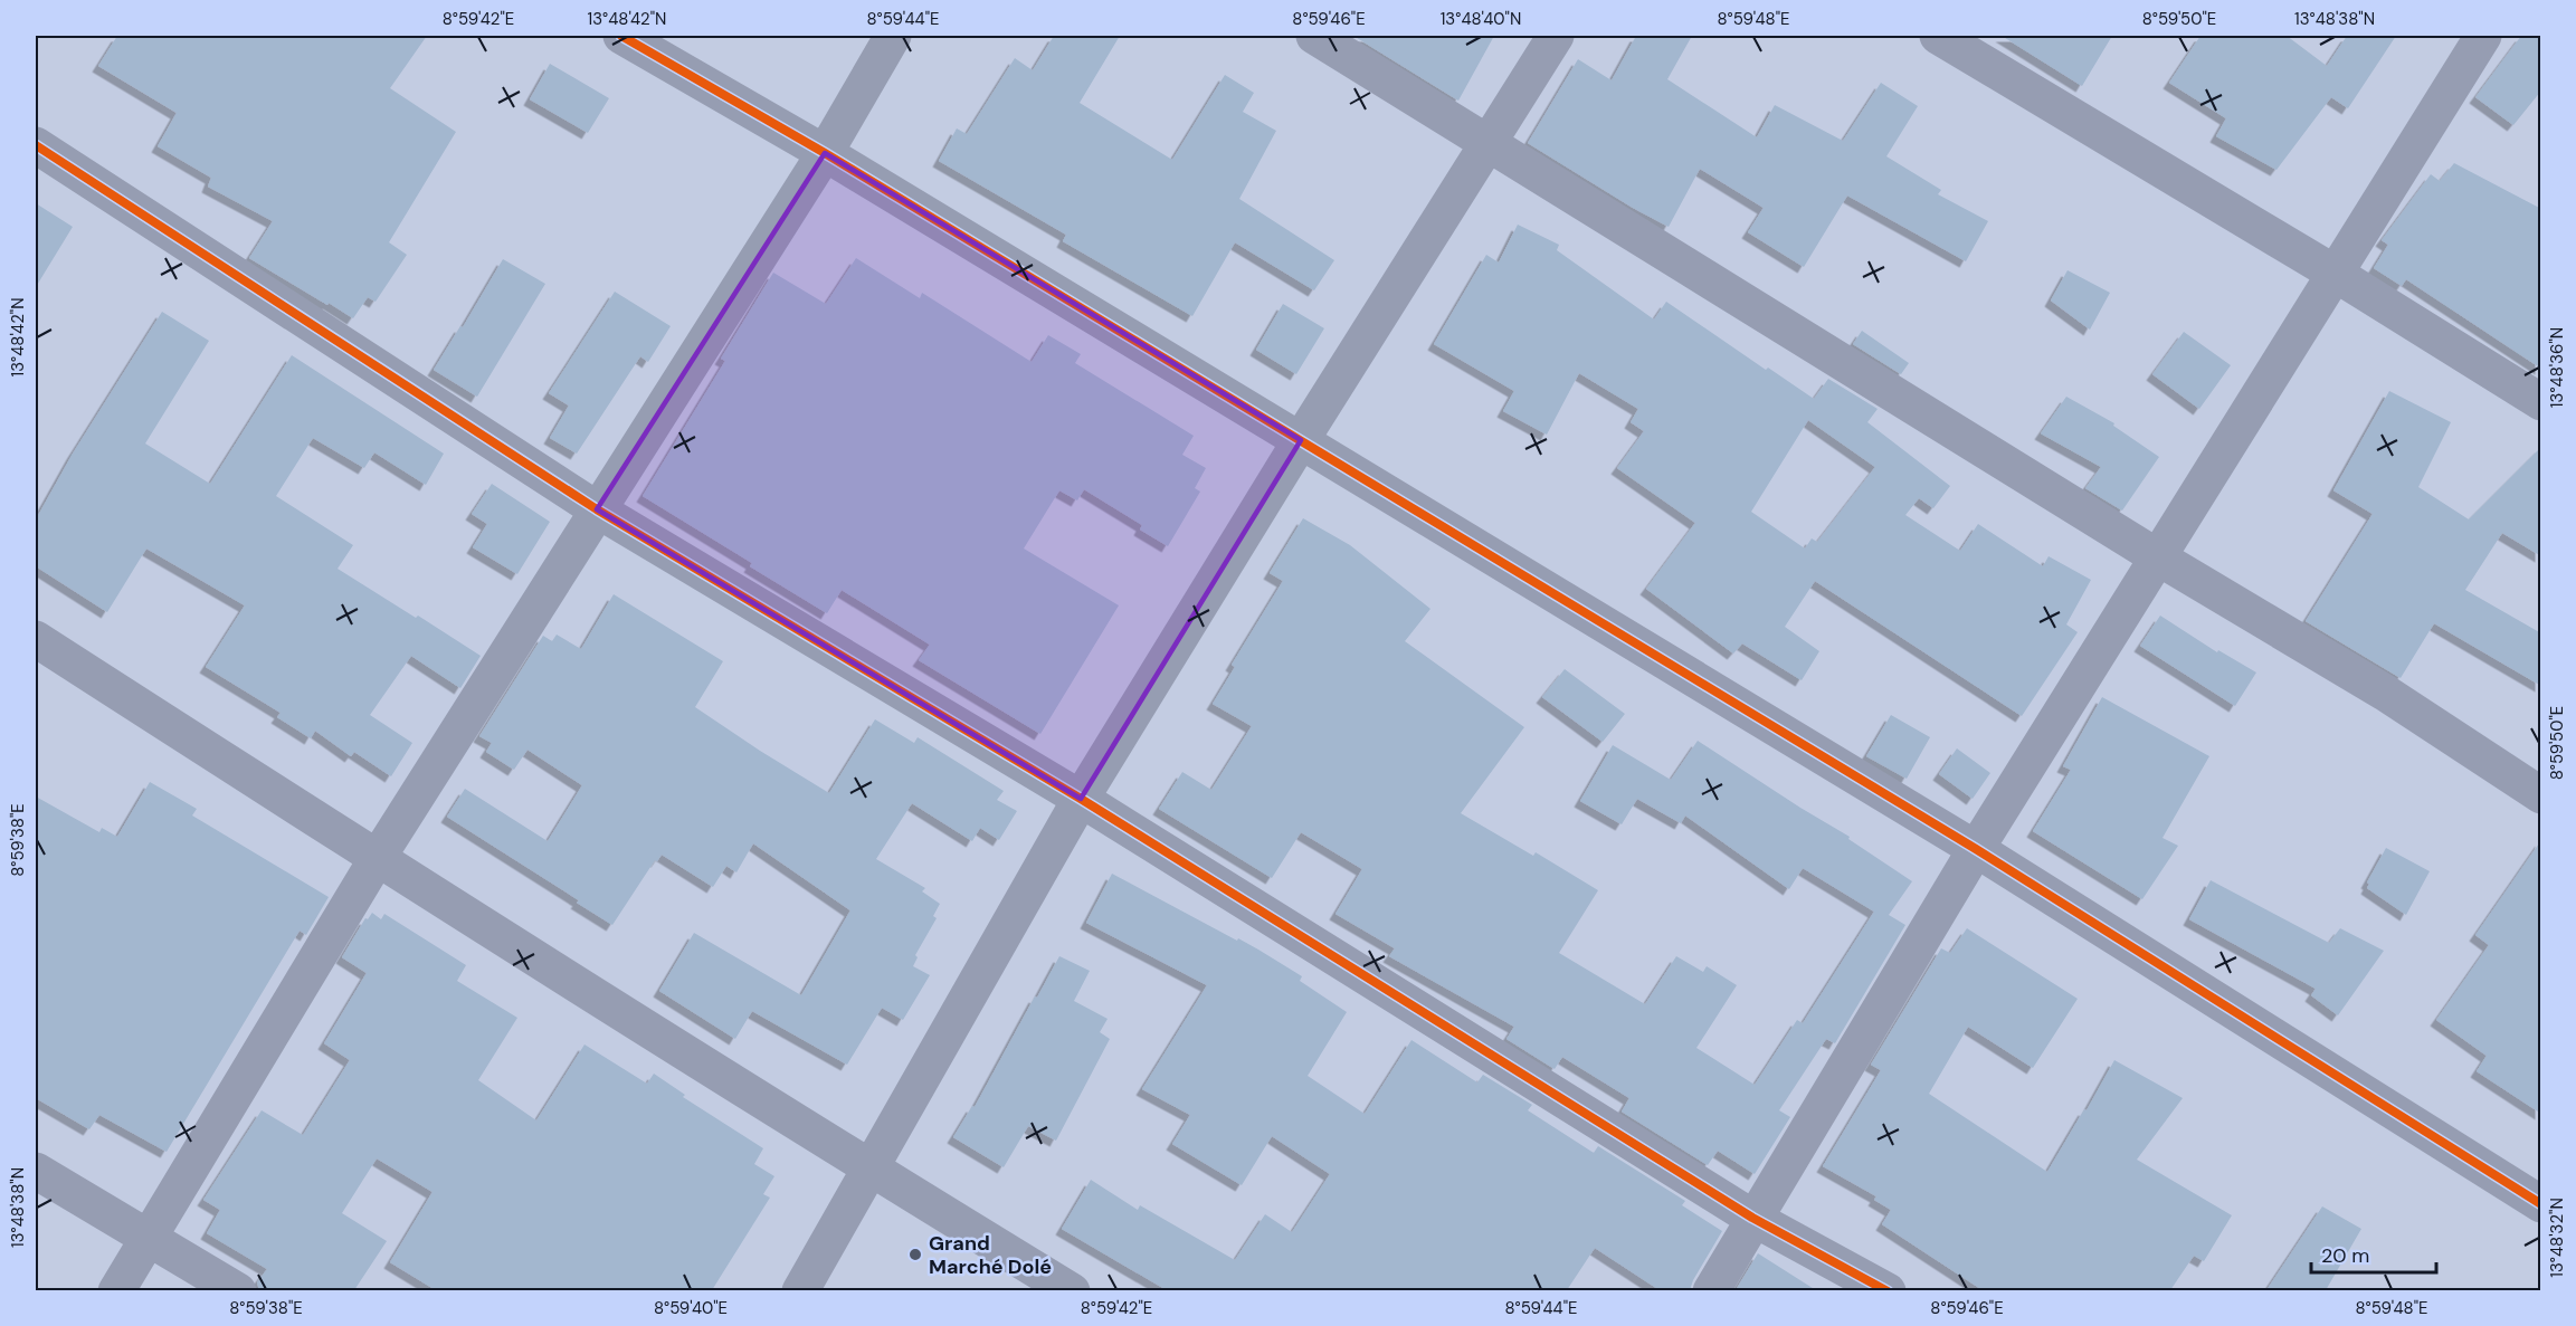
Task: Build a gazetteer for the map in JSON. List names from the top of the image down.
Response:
{
  "places": ["Grand Marché Dolé"],
  "scale_bar": "20 m",
  "coordinates": [
    "8°59'42\"E",
    "13°48'42\"N",
    "8°59'44\"E",
    "8°59'46\"E",
    "13°48'40\"N",
    "8°59'48\"E",
    "8°59'50\"E",
    "13°48'38\"N",
    "13°48'36\"N",
    "8°59'38\"E",
    "13°48'32\"N",
    "8°59'40\"E"
  ]
}
